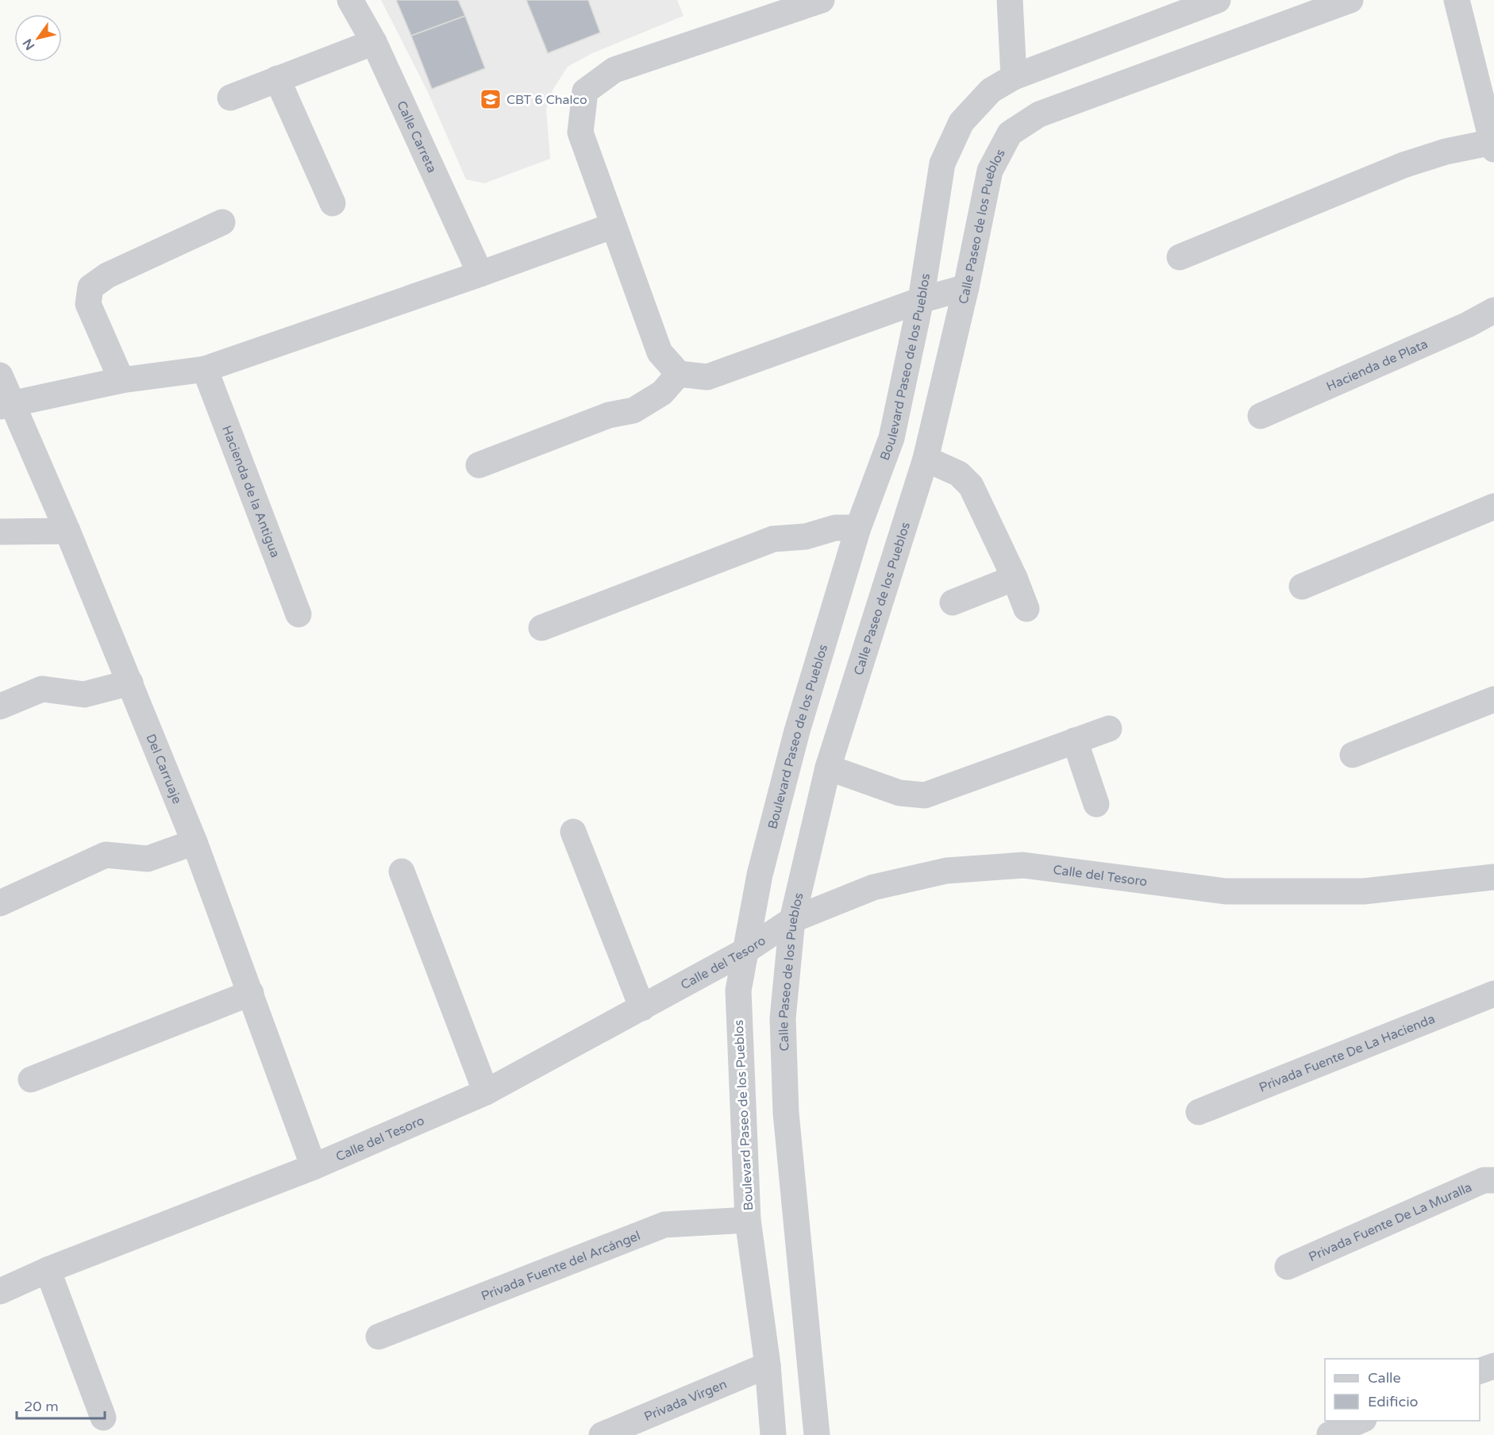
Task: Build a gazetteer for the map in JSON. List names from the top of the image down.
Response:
{
  "streets": {
    "street": [
      "Calle Carreta",
      "Calle Paseo de los Pueblos",
      "Hacienda de Plata",
      "Boulevard Paseo de los Pueblos",
      "Hacienda de la Antigua",
      "Del Carruaje",
      "Calle del Tesoro",
      "Privada Fuente De La Hacienda",
      "Privada Fuente De La Muralla",
      "Privada Fuente del Arcángel",
      "Privada Virgen"
    ]
  },
  "crossings": [
    ["Calle Paseo de los Pueblos", "Calle del Tesoro"],
    ["Boulevard Paseo de los Pueblos", "Calle del Tesoro"],
    ["Boulevard Paseo de los Pueblos", "Privada Fuente del Arcángel"],
    ["Boulevard Paseo de los Pueblos", "Privada Virgen"],
    ["Del Carruaje", "Calle del Tesoro"]
  ],
  "places": {
    "school or university": ["CBT 6 Chalco"]
  },
  "legend": ["Calle", "Edificio"],
  "scale_bar": "20 m",
  "north": "bottom left"
}
